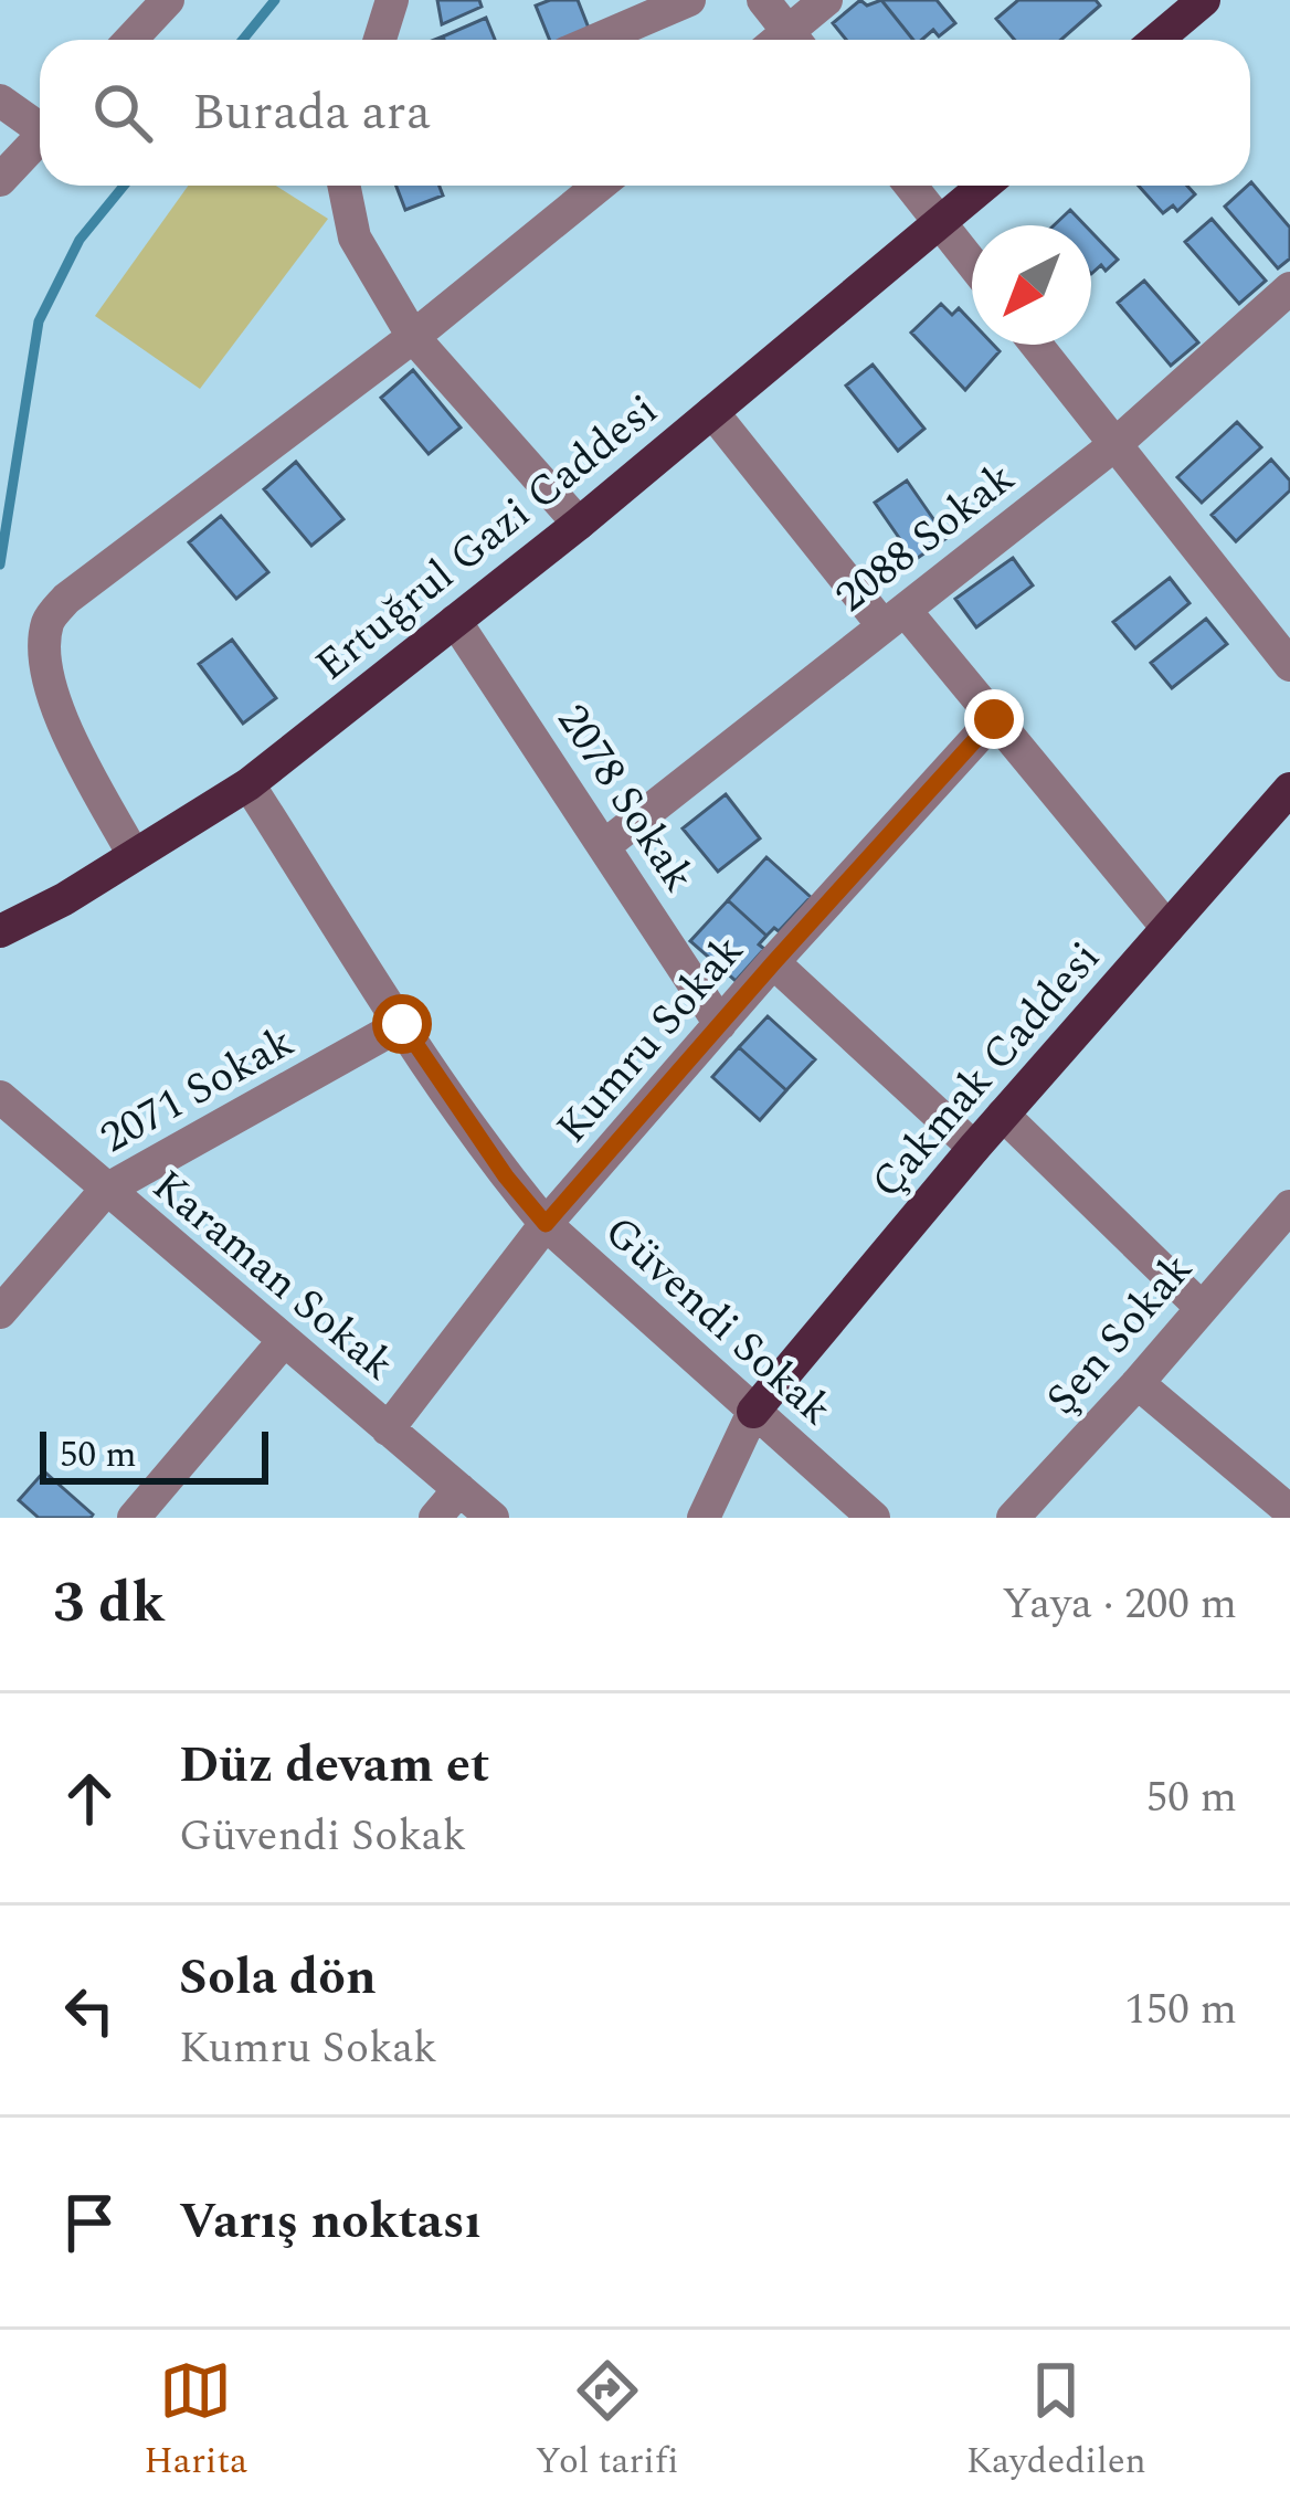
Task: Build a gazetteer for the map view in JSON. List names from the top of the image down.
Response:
{
  "streets": {
    "main road": ["Ertuğrul Gazi Caddesi", "Çakmak Caddesi"],
    "street": [
      "2088 Sokak",
      "2078 Sokak",
      "Kumru Sokak",
      "2071 Sokak",
      "Karaman Sokak",
      "Güvendi Sokak",
      "Şen Sokak"
    ]
  },
  "crossings": [
    ["Ertuğrul Gazi Caddesi", "2078 Sokak"],
    ["Ertuğrul Gazi Caddesi", "Güvendi Sokak"],
    ["2088 Sokak", "2078 Sokak"],
    ["2078 Sokak", "Kumru Sokak"],
    ["Kumru Sokak", "Karaman Sokak"],
    ["Kumru Sokak", "Güvendi Sokak"],
    ["Çakmak Caddesi", "Güvendi Sokak"],
    ["2071 Sokak", "Karaman Sokak"],
    ["2071 Sokak", "Güvendi Sokak"]
  ],
  "scale_bar": "50 m",
  "north": "bottom left",
  "page": {
    "search": "Burada ara",
    "scale": "50 m",
    "heading": ["3 dk", "Yaya · 200 m"],
    "list": [
      ["Düz devam et", "Güvendi Sokak", "50 m"],
      ["Sola dön", "Kumru Sokak", "150 m"],
      "Varış noktası"
    ],
    "nav": ["Harita", "Yol tarifi", "Kaydedilen"]
  }
}
